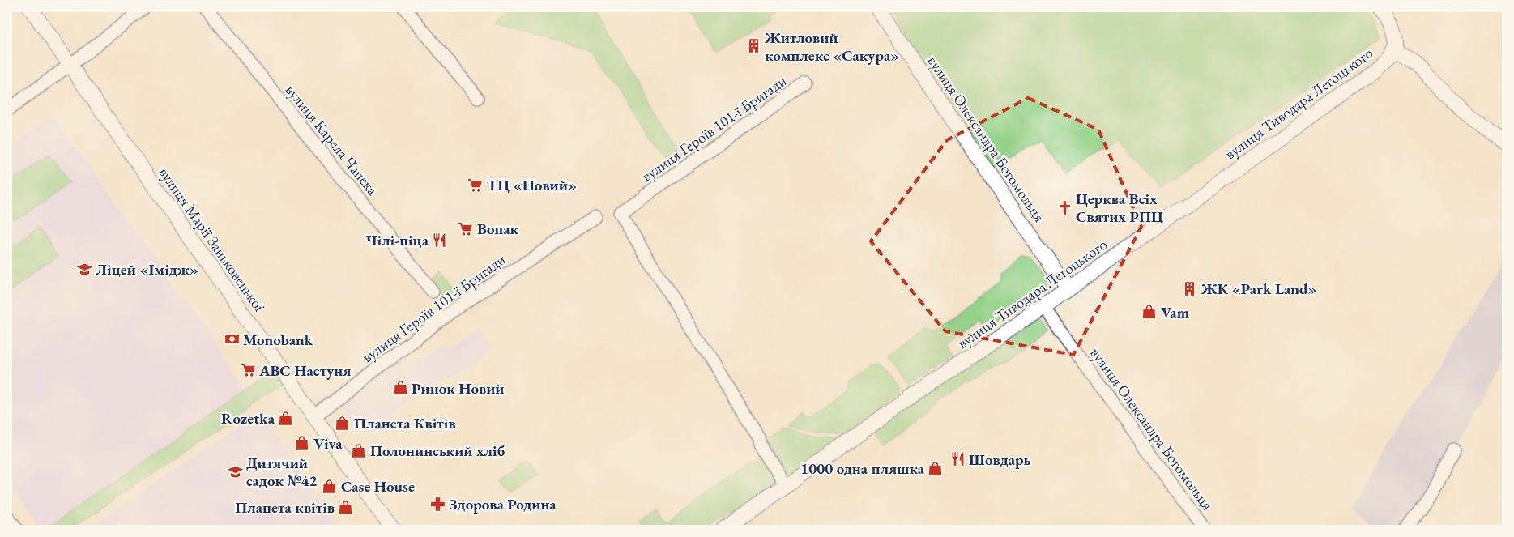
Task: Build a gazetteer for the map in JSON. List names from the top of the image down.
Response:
{
  "streets": {
    "street": [
      "вулиця Тиводара Легоцького",
      "вулиця Героїв 101-ї Бригади",
      "вулиця Олександра Богомольця",
      "вулиця Карела Чапека",
      "вулиця Марії Заньковецької"
    ]
  },
  "crossings": [
    ["вулиця Тиводара Легоцького", "вулиця Героїв 101-ї Бригади"],
    ["вулиця Тиводара Легоцького", "вулиця Олександра Богомольця"],
    ["вулиця Героїв 101-ї Бригади", "вулиця Марії Заньковецької"]
  ],
  "places": {
    "building": ["Житловий комплекс «Сакура»", "ЖК «Park Land»"],
    "supermarket": ["ТЦ «Новий»", "Вопак", "ABC Настуня"],
    "church": ["Церква Всіх Святих РПЦ"],
    "restaurant": ["Чілі-піца", "Шовдарь"],
    "school or university": ["Ліцей «Імідж»", "Дитячий садок №42"],
    "shop": [
      "Vam",
      "Ринок Новий",
      "Rozetka",
      "Планета Квітів",
      "Viva",
      "Полонинський хліб",
      "1000 одна пляшка",
      "Case House",
      "Планета квітів"
    ],
    "bank": ["Monobank"],
    "pharmacy": ["Здорова Родина"]
  }
}
